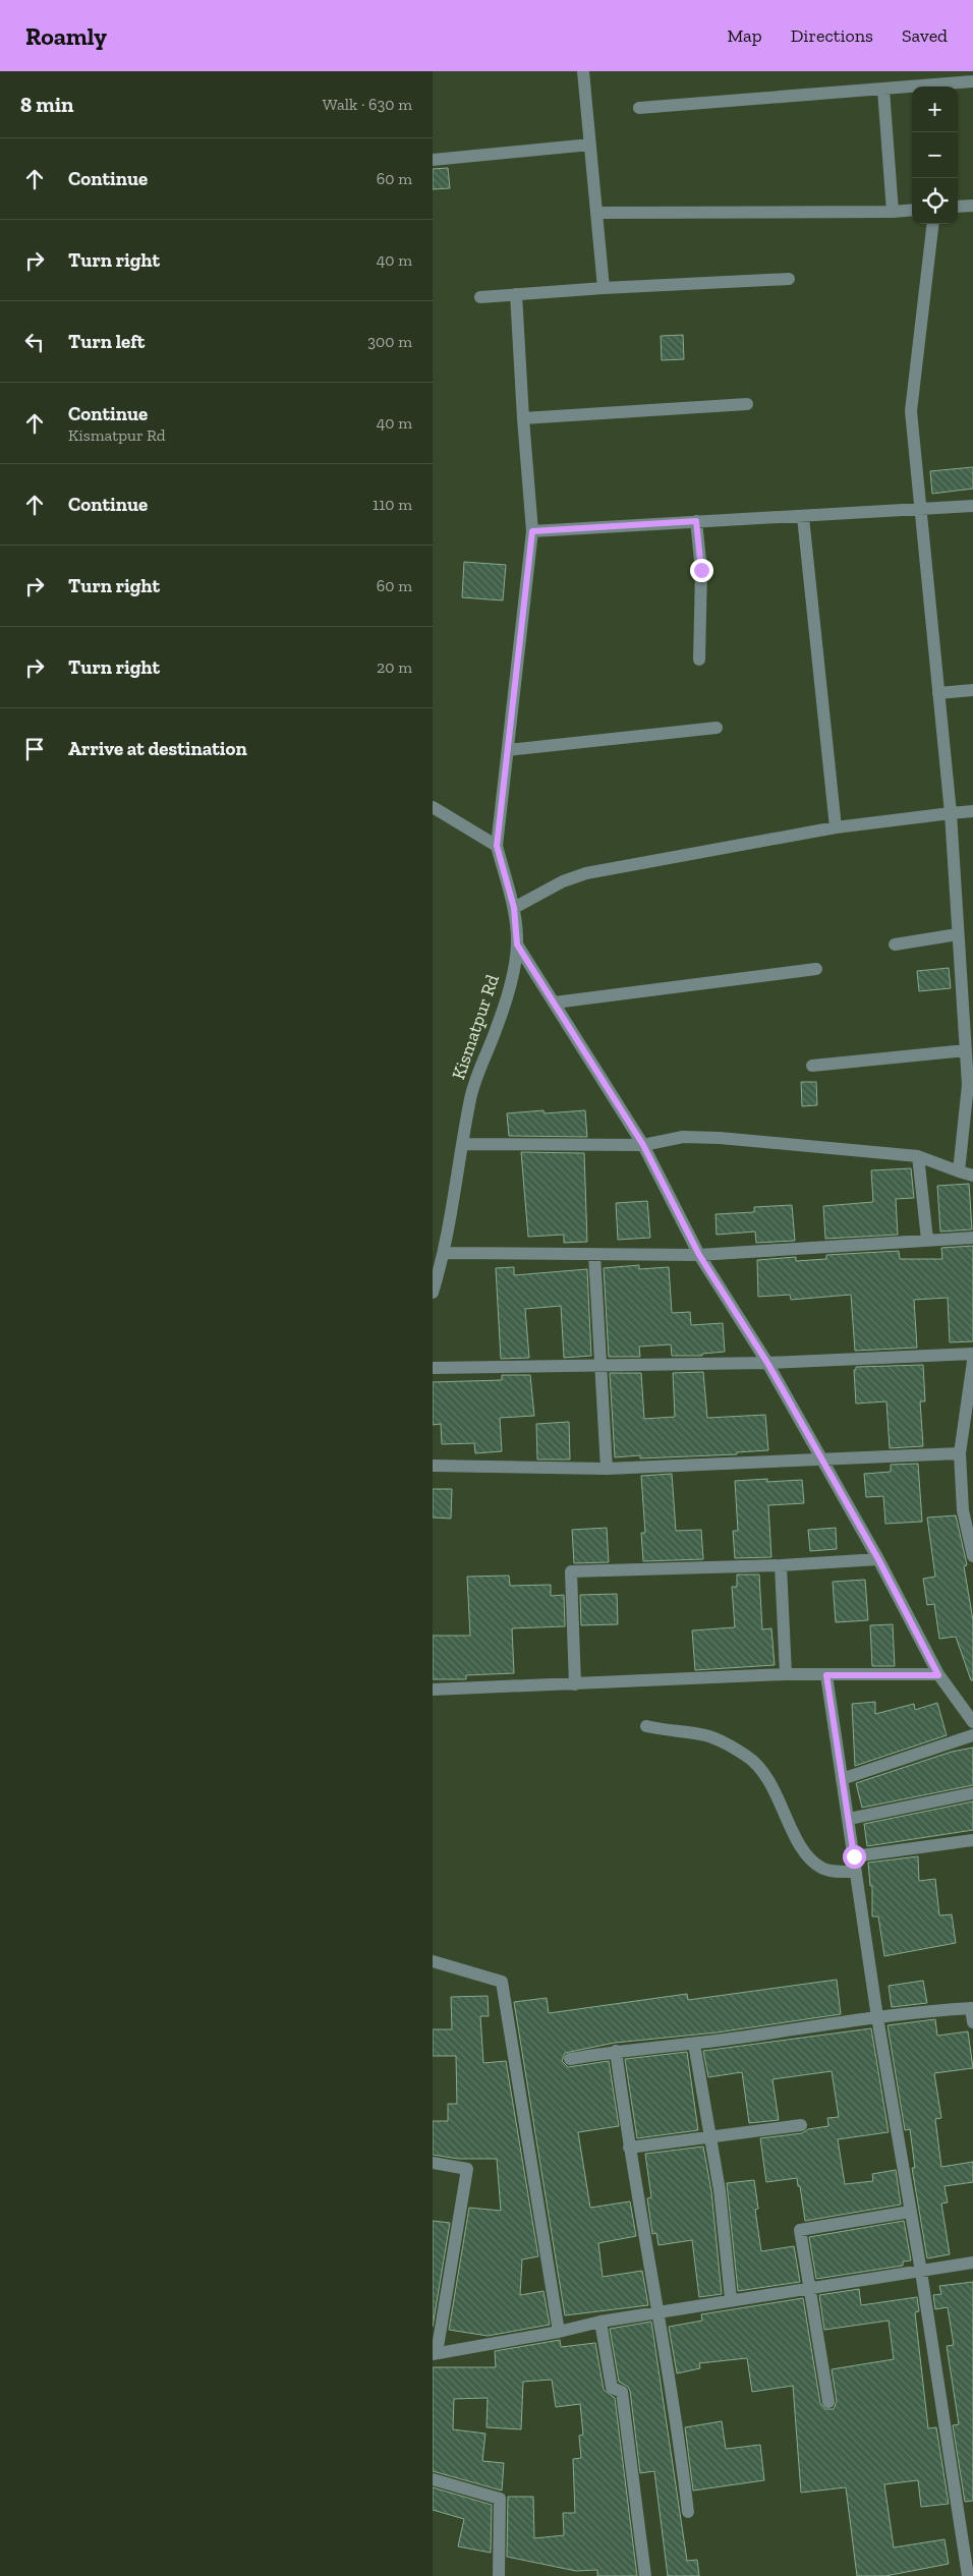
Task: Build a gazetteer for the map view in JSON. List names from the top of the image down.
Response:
{
  "streets": {
    "street": ["Kismatpur Rd"]
  },
  "page": {
    "header": "Roamly",
    "nav": ["Map", "Directions", "Saved"],
    "heading": ["8 min", "Walk · 630 m"],
    "map_buttons": ["+", "−"],
    "list": [
      ["Continue", "60 m"],
      ["Turn right", "40 m"],
      ["Turn left", "300 m"],
      ["Continue", "Kismatpur Rd", "40 m"],
      ["Continue", "110 m"],
      ["Turn right", "60 m"],
      ["Turn right", "20 m"],
      "Arrive at destination"
    ]
  }
}
